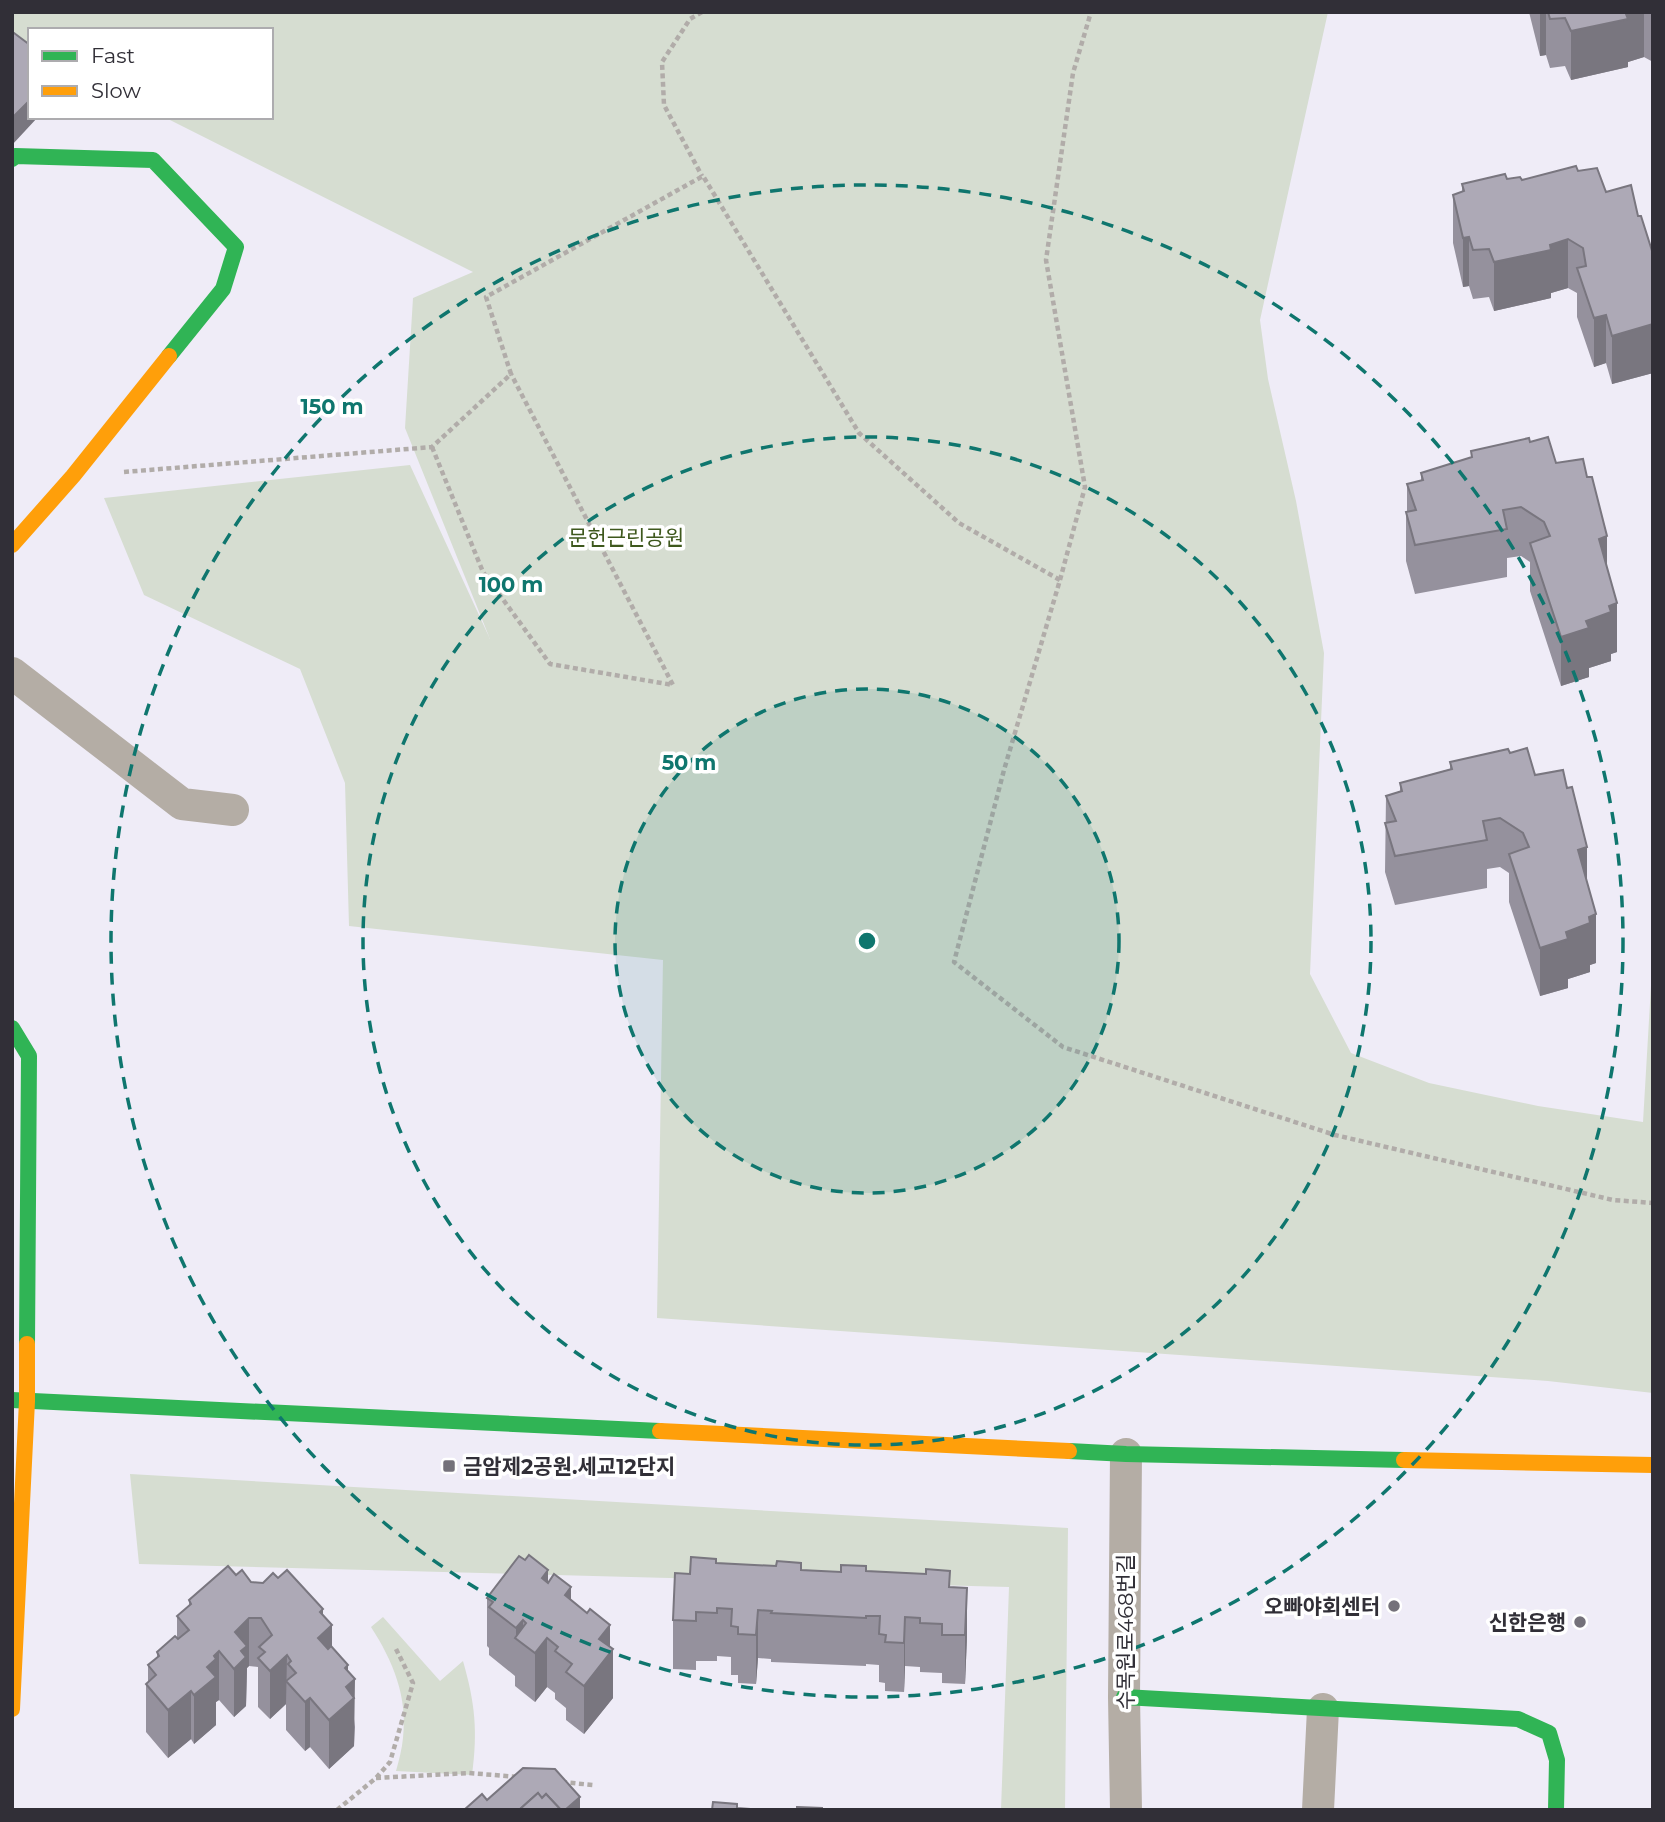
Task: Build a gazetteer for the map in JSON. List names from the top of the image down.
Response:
{
  "streets": {
    "street": ["수목원로468번길"]
  },
  "parks": ["문헌근린공원"],
  "places": {
    "transit": ["금암제2공원.세교12단지"],
    "other": ["오빠야회센터", "신한은행"]
  },
  "legend": ["Fast", "Slow"],
  "rings": ["150 m", "100 m", "50 m"]
}
